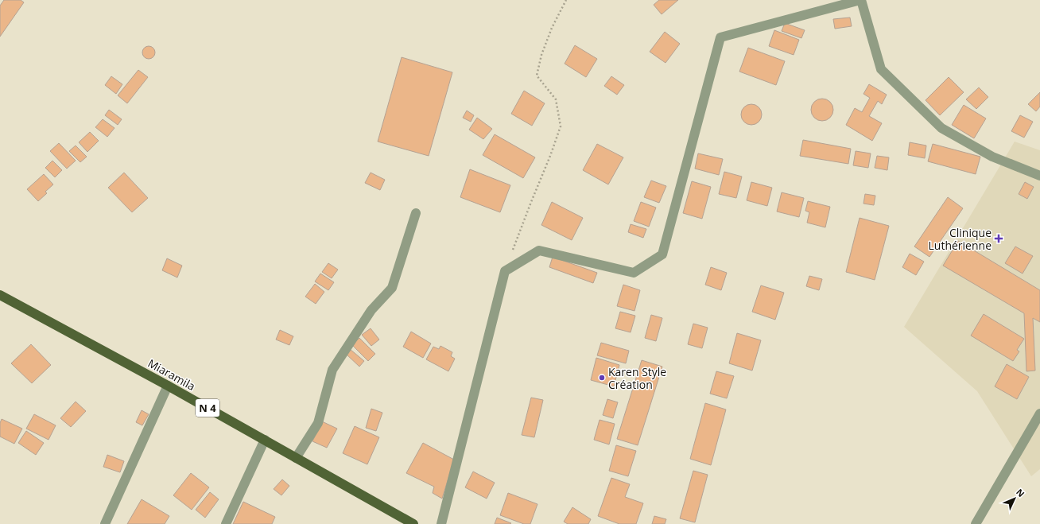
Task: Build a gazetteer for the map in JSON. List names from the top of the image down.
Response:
{
  "streets": {
    "main road": ["Miaramila", "N 4"]
  },
  "places": {
    "health": ["Clinique Luthérienne"],
    "other": ["Karen Style Création"]
  },
  "north": "top right"
}
